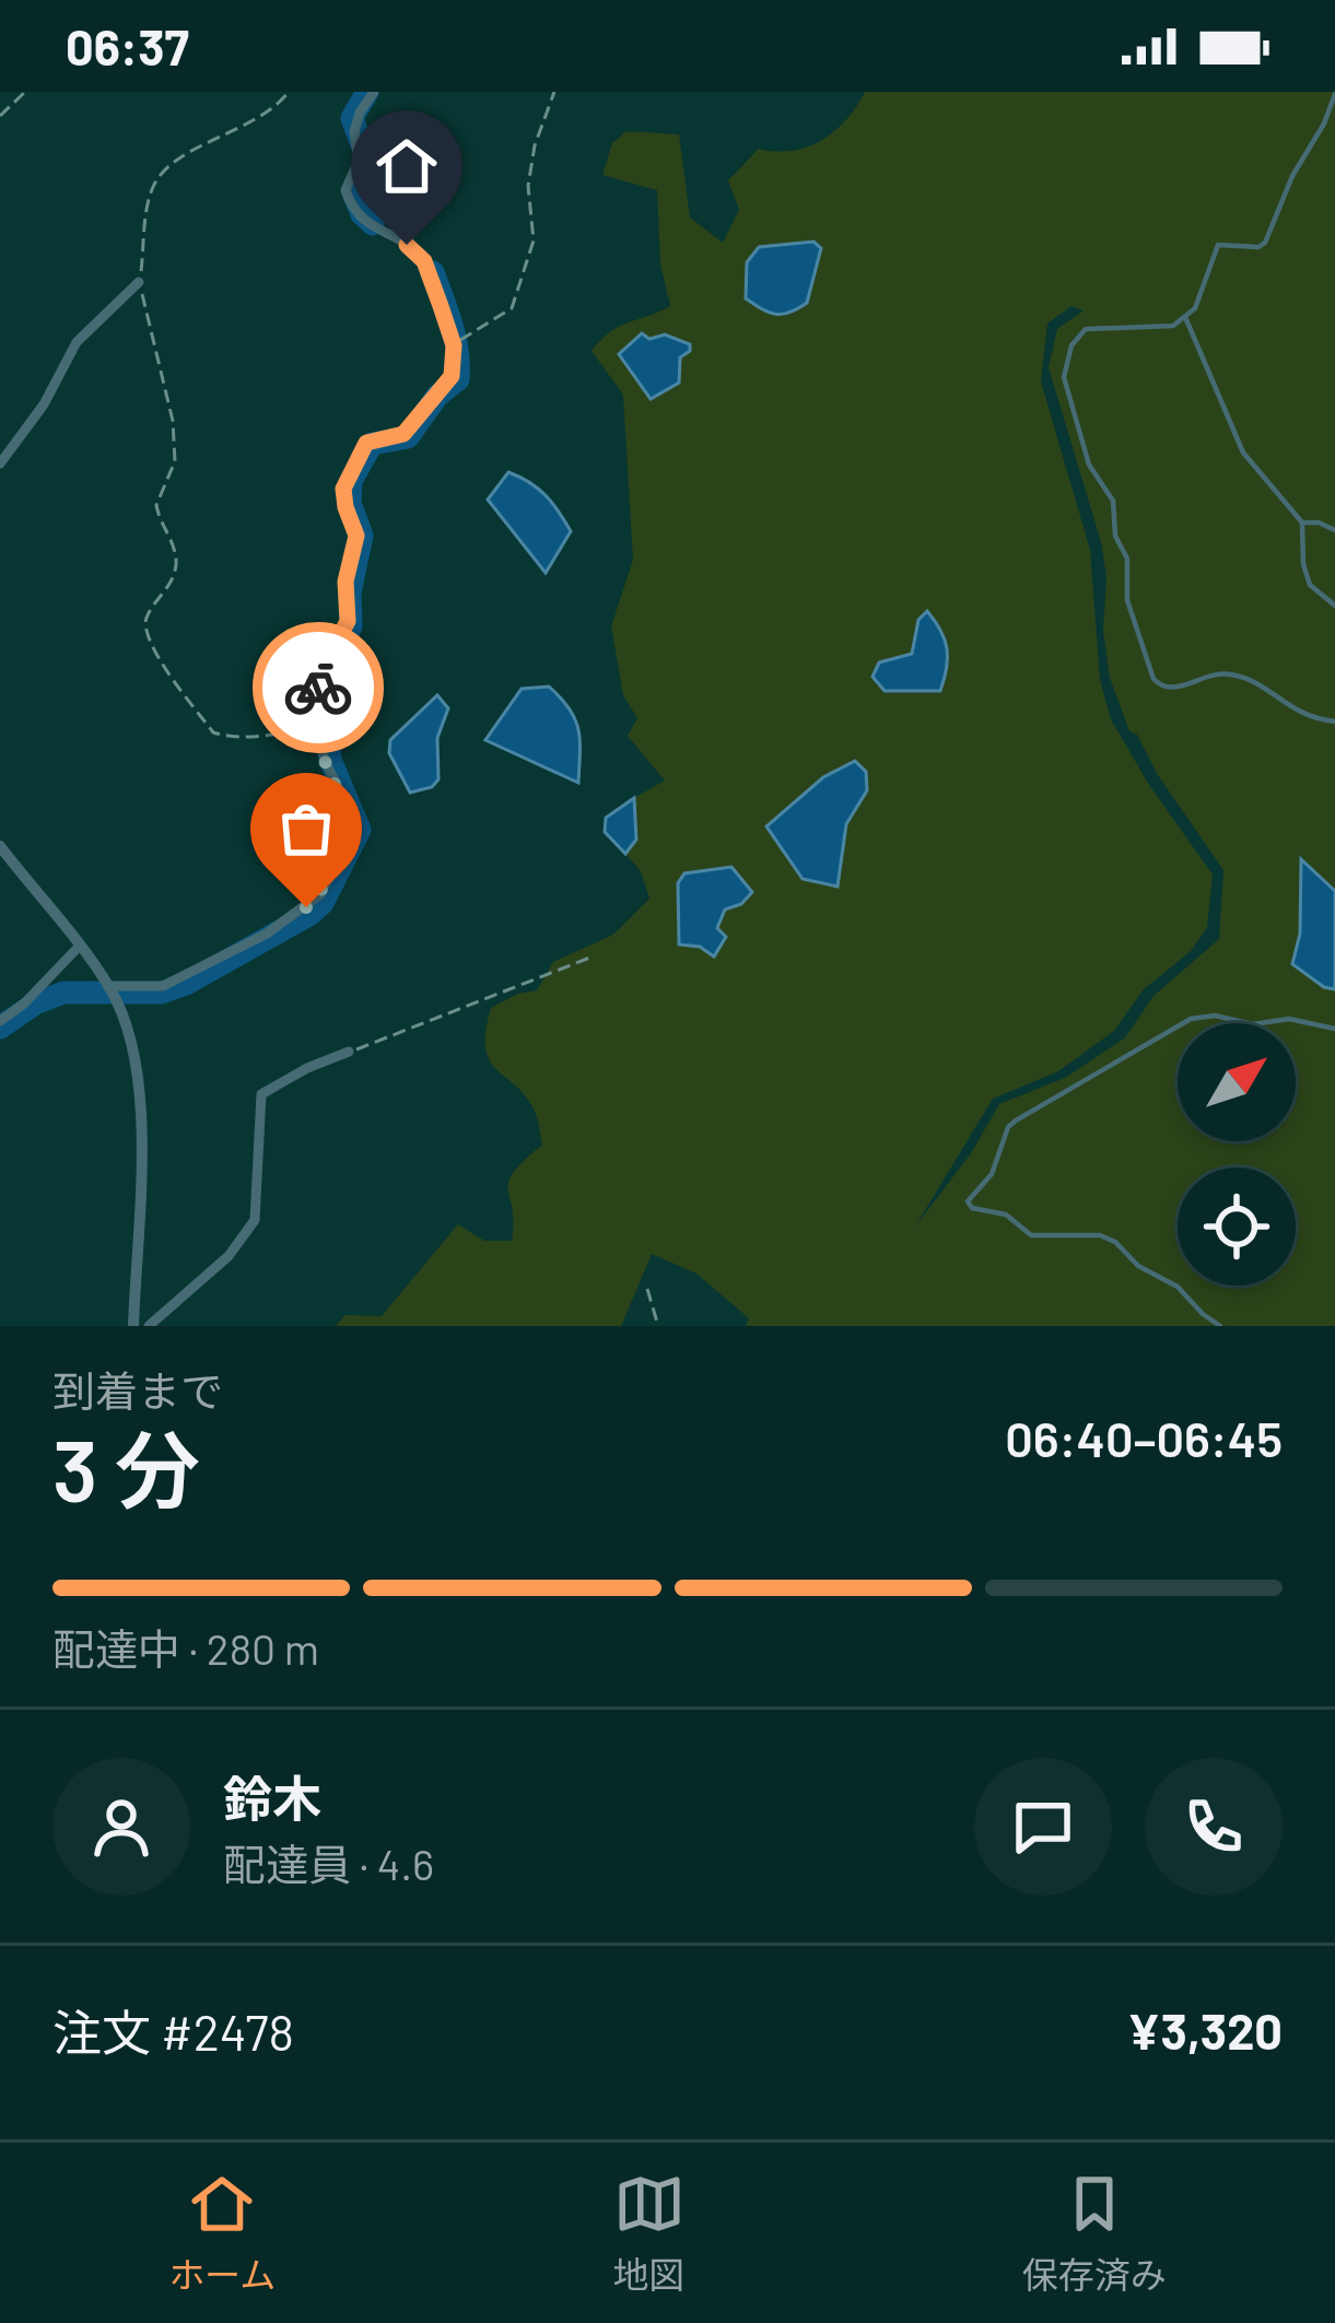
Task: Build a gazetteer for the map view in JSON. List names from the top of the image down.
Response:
{
  "north": "top right",
  "page": {
    "status": "06:37",
    "heading": ["3 分", "到着まで", "06:40–06:45"],
    "panel": [
      "鈴木",
      "配達員 · 4.6",
      "注文 #2478",
      "¥3,320"
    ],
    "bar": "配達中 · 280 m",
    "tabs": ["ホーム", "地図", "保存済み"]
  }
}
